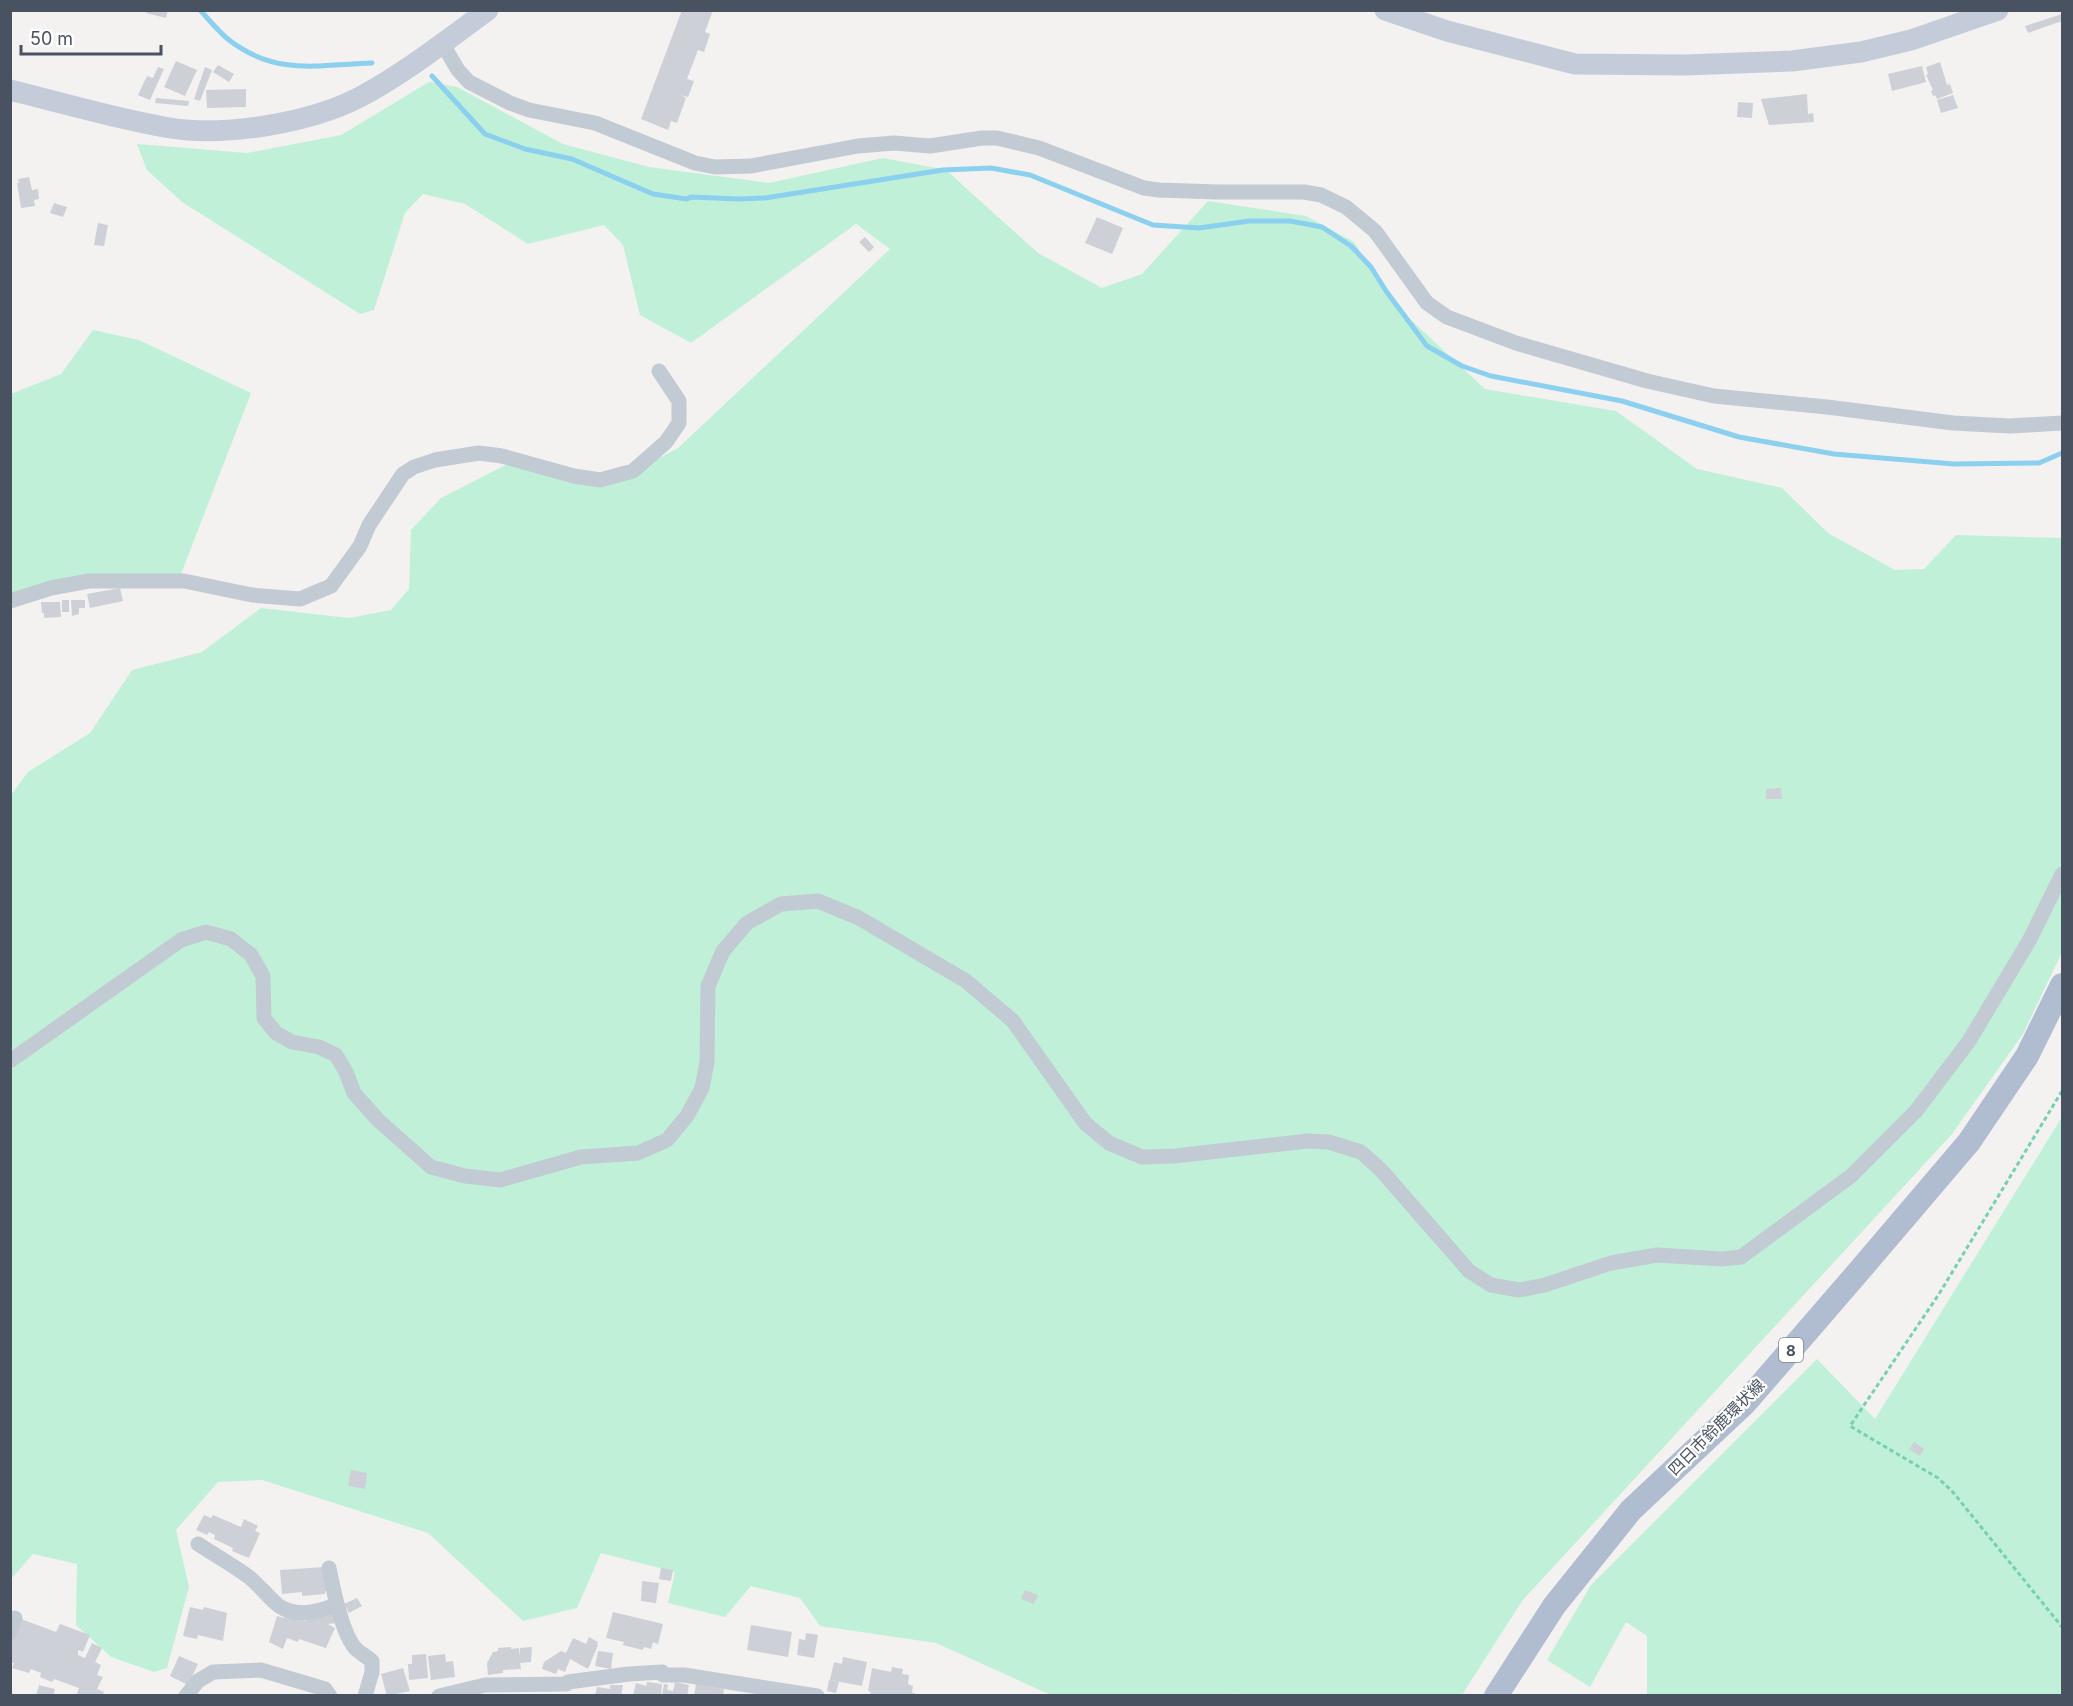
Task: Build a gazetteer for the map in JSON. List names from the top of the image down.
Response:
{
  "streets": {
    "main road": ["8", "四日市鈴鹿環状線"]
  },
  "scale_bar": "50 m"
}
